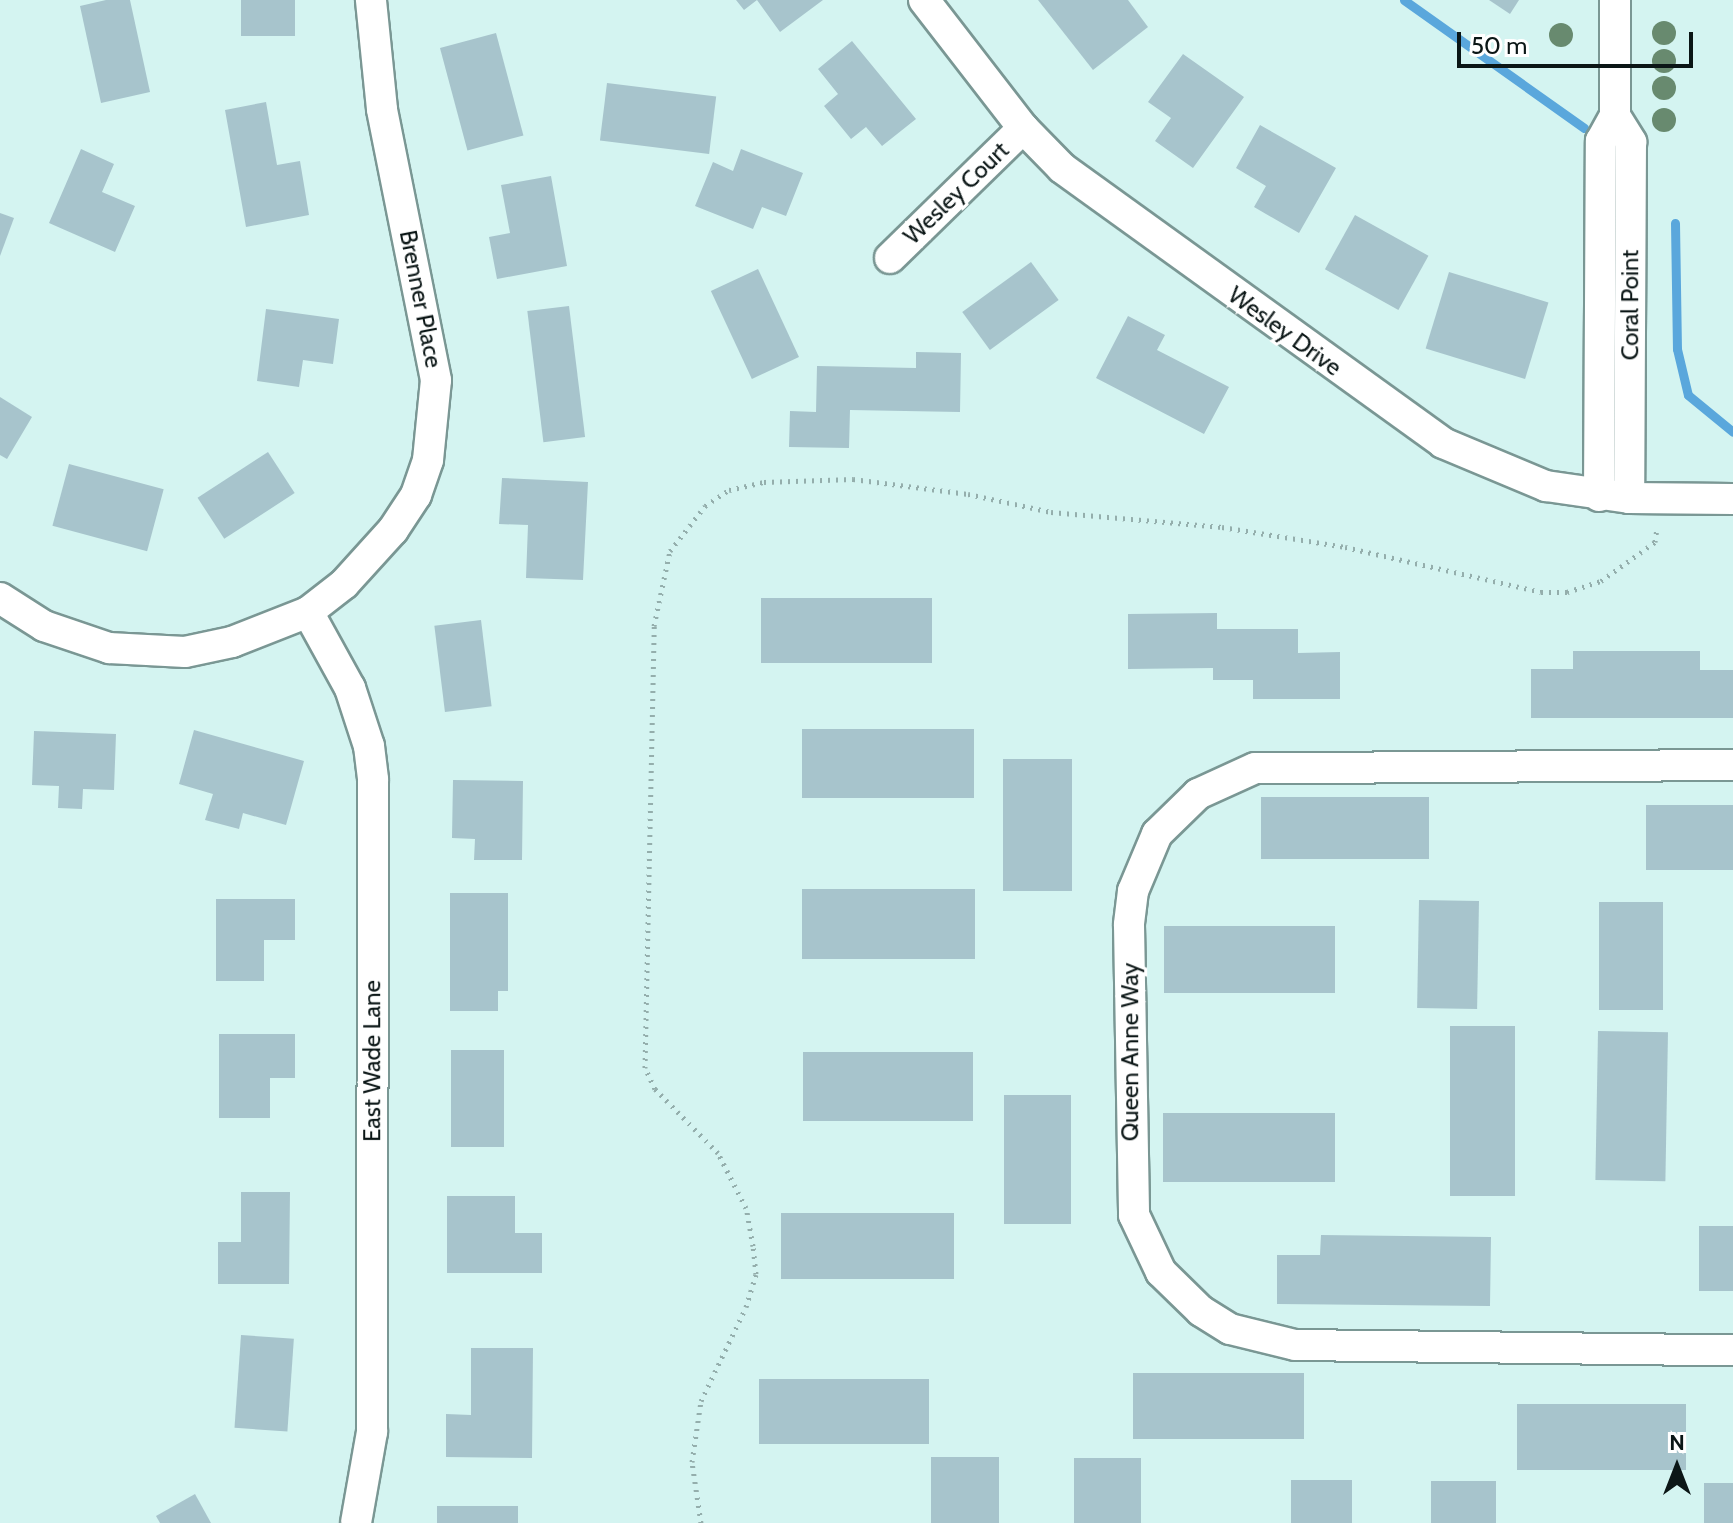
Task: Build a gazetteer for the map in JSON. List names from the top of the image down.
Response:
{
  "streets": {
    "street": [
      "Wesley Court",
      "Brenner Place",
      "Coral Point",
      "Wesley Drive",
      "Queen Anne Way",
      "East Wade Lane"
    ]
  },
  "crossings": [
    ["Wesley Court", "Wesley Drive"],
    ["Brenner Place", "East Wade Lane"],
    ["Coral Point", "Wesley Drive"]
  ],
  "scale_bar": "50 m",
  "north": "top"
}
